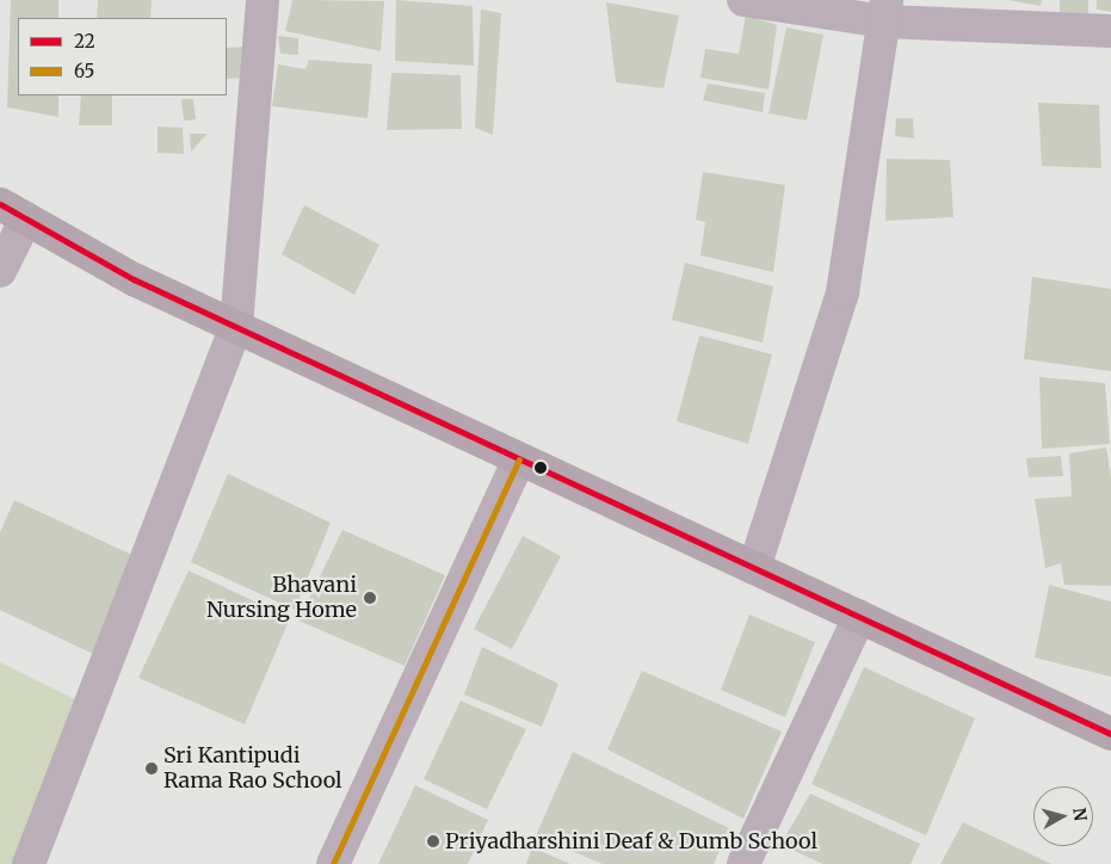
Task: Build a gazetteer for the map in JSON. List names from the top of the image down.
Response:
{
  "places": ["Bhavani Nursing Home", "Sri Kantipudi Rama Rao School", "Priyadharshini Deaf & Dumb School"],
  "lines": ["transit line 22", "transit line 65"],
  "legend": ["22", "65"],
  "north": "right"
}
